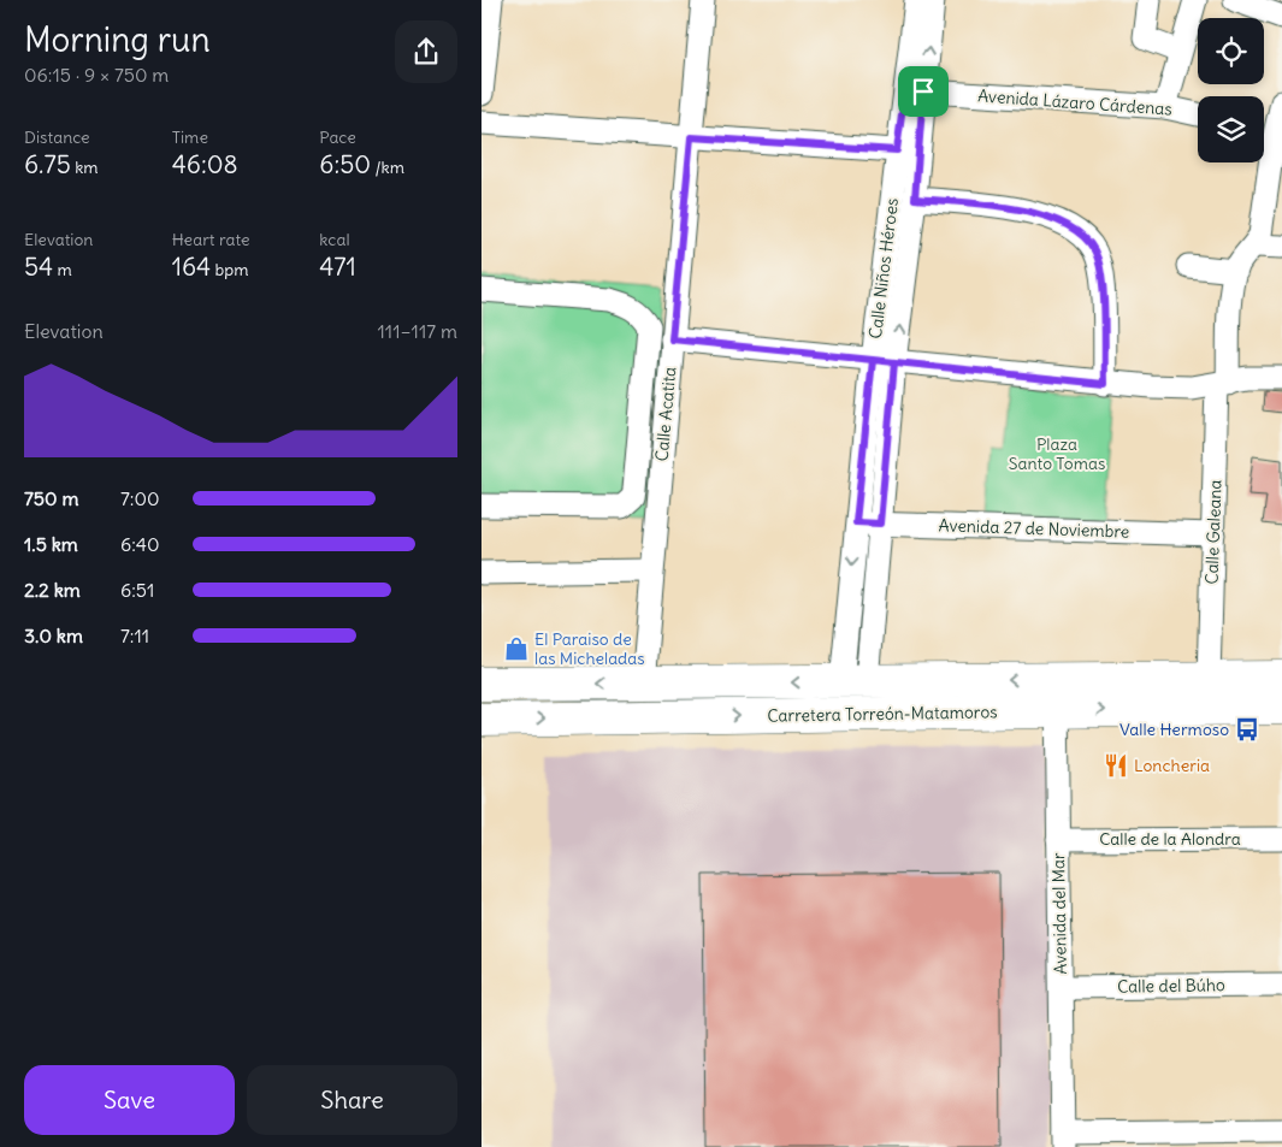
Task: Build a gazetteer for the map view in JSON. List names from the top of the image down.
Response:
{
  "streets": {
    "highway": ["Carretera Torreón-Matamoros"],
    "street": [
      "Avenida Lázaro Cárdenas",
      "Calle Niños Héroes",
      "Calle Acatita",
      "Avenida 27 de Noviembre",
      "Calle Galeana",
      "Calle de la Alondra",
      "Avenida del Mar",
      "Calle del Búho"
    ]
  },
  "crossings": [
    ["Avenida Lázaro Cárdenas", "Calle Niños Héroes"],
    ["Calle Niños Héroes", "Avenida 27 de Noviembre"],
    ["Avenida 27 de Noviembre", "Calle Galeana"],
    ["Carretera Torreón-Matamoros", "Avenida del Mar"],
    ["Calle de la Alondra", "Avenida del Mar"],
    ["Avenida del Mar", "Calle del Búho"]
  ],
  "parks": ["Plaza Santo Tomas"],
  "places": {
    "shop": ["El Paraiso de las Micheladas"],
    "bus stop": ["Valle Hermoso"],
    "restaurant": ["Loncheria"]
  },
  "page": {
    "heading": ["Morning run", "06:15 · 9 × 750 m"],
    "stats": [
      ["Distance", "6.75 km"],
      ["Time", "46:08"],
      ["Pace", "6:50 /km"],
      ["Elevation", "54 m"],
      ["Heart rate", "164 bpm"],
      ["kcal", "471"]
    ],
    "chart": ["Elevation", "111–117 m"],
    "list": [
      {
        "name": "750 m",
        "note": "7:00"
      },
      {
        "name": "1.5 km",
        "note": "6:40"
      },
      {
        "name": "2.2 km",
        "note": "6:51"
      },
      {
        "name": "3.0 km",
        "note": "7:11"
      }
    ],
    "buttons": ["Save", "Share"]
  }
}
